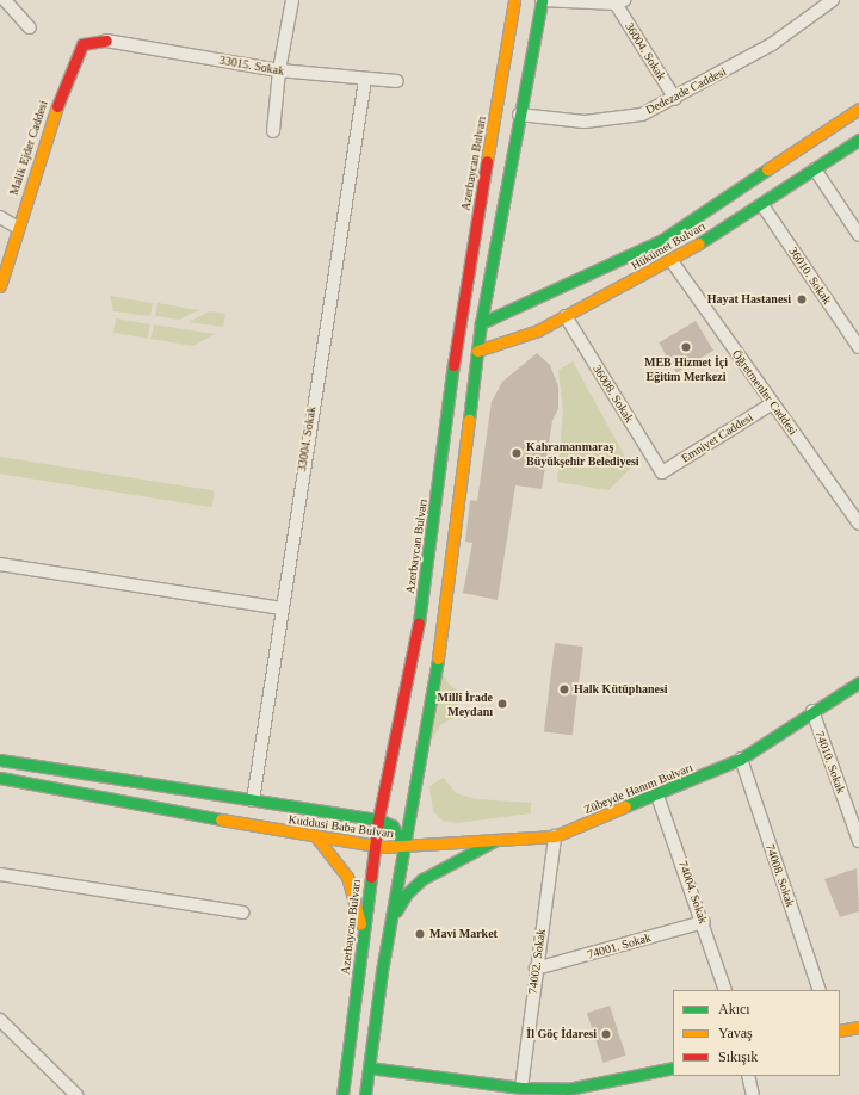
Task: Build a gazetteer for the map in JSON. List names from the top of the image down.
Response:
{
  "streets": {
    "main road": [
      "Malik Ejder Caddesi",
      "Azerbaycan Bulvarı",
      "Hükümet Bulvarı",
      "Zübeyde Hanım Bulvarı",
      "Kuddusi Baba Bulvarı"
    ],
    "street": [
      "36004. Sokak",
      "33015. Sokak",
      "Dedezade Caddesi",
      "36010. Sokak",
      "Öğretmenler Caddesi",
      "36008. Sokak",
      "Emniyet Caddesi",
      "33004. Sokak",
      "74010. Sokak",
      "74008. Sokak",
      "74004. Sokak",
      "74001. Sokak",
      "74002. Sokak"
    ]
  },
  "crossings": [
    ["36004. Sokak", "Dedezade Caddesi"],
    ["33015. Sokak", "Malik Ejder Caddesi"],
    ["33015. Sokak", "33004. Sokak"],
    ["Azerbaycan Bulvarı", "Kuddusi Baba Bulvarı"],
    ["Hükümet Bulvarı", "36010. Sokak"],
    ["Hükümet Bulvarı", "Öğretmenler Caddesi"],
    ["Hükümet Bulvarı", "36008. Sokak"],
    ["Öğretmenler Caddesi", "Emniyet Caddesi"],
    ["36008. Sokak", "Emniyet Caddesi"],
    ["33004. Sokak", "Kuddusi Baba Bulvarı"],
    ["74010. Sokak", "Zübeyde Hanım Bulvarı"],
    ["Zübeyde Hanım Bulvarı", "Kuddusi Baba Bulvarı"],
    ["Zübeyde Hanım Bulvarı", "74008. Sokak"],
    ["Zübeyde Hanım Bulvarı", "74004. Sokak"],
    ["Zübeyde Hanım Bulvarı", "74002. Sokak"],
    ["74004. Sokak", "74001. Sokak"],
    ["74001. Sokak", "74002. Sokak"]
  ],
  "places": [
    "Hayat Hastanesi",
    "MEB Hizmet İçi Eğitim Merkezi",
    "Kahramanmaraş Büyükşehir Belediyesi",
    "Halk Kütüphanesi",
    "Millî İrade Meydanı",
    "Mavi Market",
    "İl Göç İdaresi"
  ],
  "legend": ["Akıcı", "Yavaş", "Sıkışık"]
}
